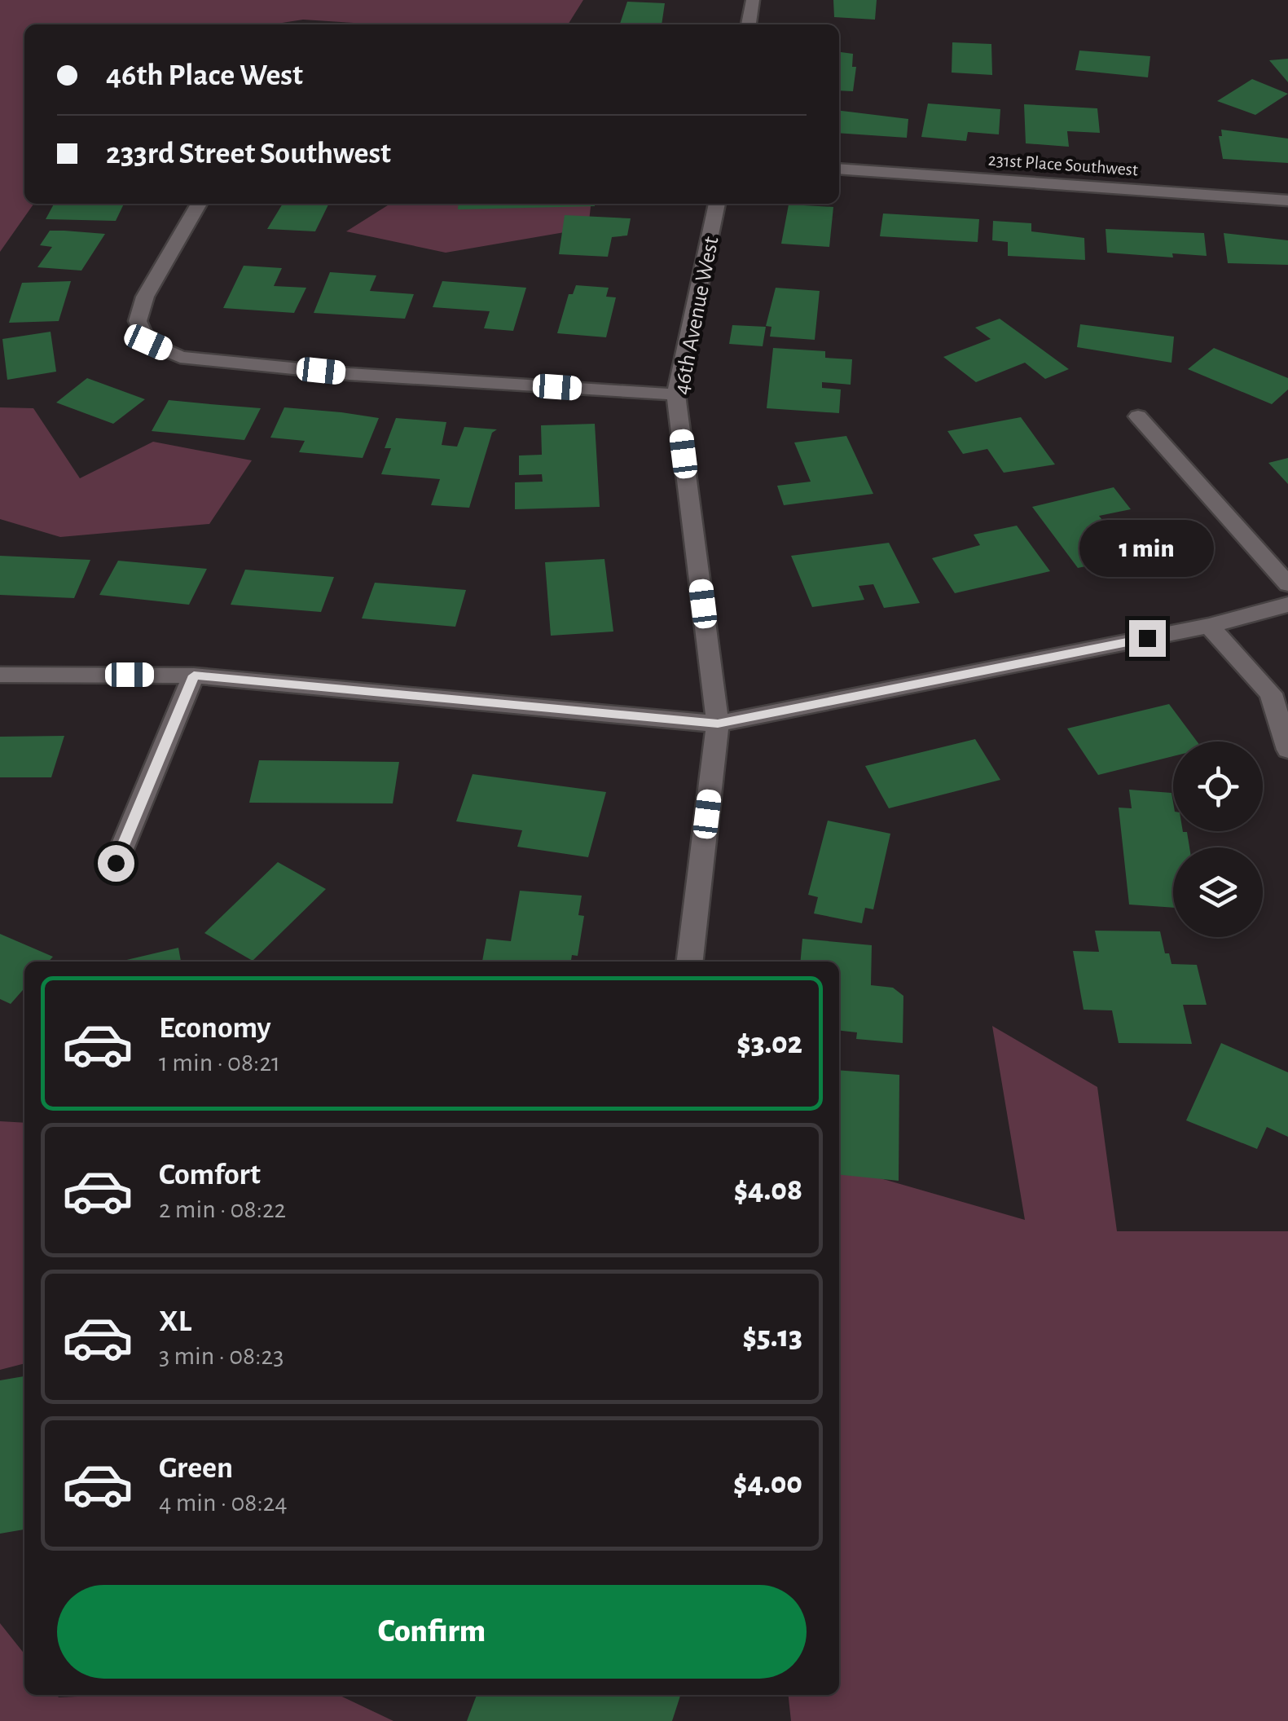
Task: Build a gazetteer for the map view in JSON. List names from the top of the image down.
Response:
{
  "streets": {
    "street": ["231st Place Southwest", "46th Avenue West"]
  },
  "page": {
    "banner": ["46th Place West", "233rd Street Southwest"],
    "bubble": "1 min",
    "list": [
      {
        "name": "Economy",
        "note": "1 min · 08:21",
        "value": "$3.02"
      },
      {
        "name": "Comfort",
        "note": "2 min · 08:22",
        "value": "$4.08"
      },
      {
        "name": "XL",
        "note": "3 min · 08:23",
        "value": "$5.13"
      },
      {
        "name": "Green",
        "note": "4 min · 08:24",
        "value": "$4.00"
      }
    ],
    "buttons": "Confirm"
  }
}
